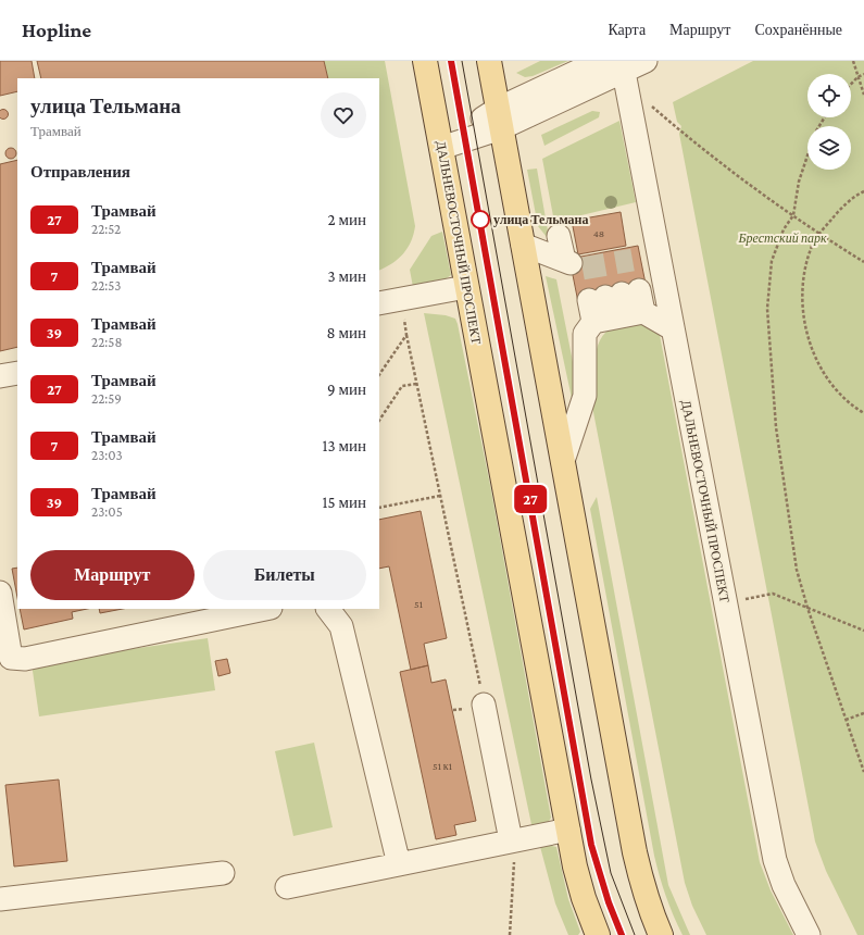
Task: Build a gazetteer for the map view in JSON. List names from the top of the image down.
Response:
{
  "streets": {
    "main road": ["ДАЛЬНЕВОСТОЧНЫЙ ПРОСПЕКТ"]
  },
  "parks": ["Брестский парк"],
  "places": ["улица Тельмана"],
  "lines": ["tram line 27"],
  "house_numbers": ["48", "51", "51 к1"],
  "page": {
    "header": "Hopline",
    "nav": ["Карта", "Маршрут", "Сохранённые"],
    "on_map": "27",
    "heading": [
      ["улица Тельмана", "Трамвай"],
      "Отправления"
    ],
    "list": [
      {
        "mark": "27",
        "name": "Трамвай",
        "note": "22:52",
        "value": "2 мин"
      },
      {
        "mark": "7",
        "name": "Трамвай",
        "note": "22:53",
        "value": "3 мин"
      },
      {
        "mark": "39",
        "name": "Трамвай",
        "note": "22:58",
        "value": "8 мин"
      },
      {
        "mark": "27",
        "name": "Трамвай",
        "note": "22:59",
        "value": "9 мин"
      },
      {
        "mark": "7",
        "name": "Трамвай",
        "note": "23:03",
        "value": "13 мин"
      },
      {
        "mark": "39",
        "name": "Трамвай",
        "note": "23:05",
        "value": "15 мин"
      }
    ],
    "buttons": ["Маршрут", "Билеты"]
  }
}
